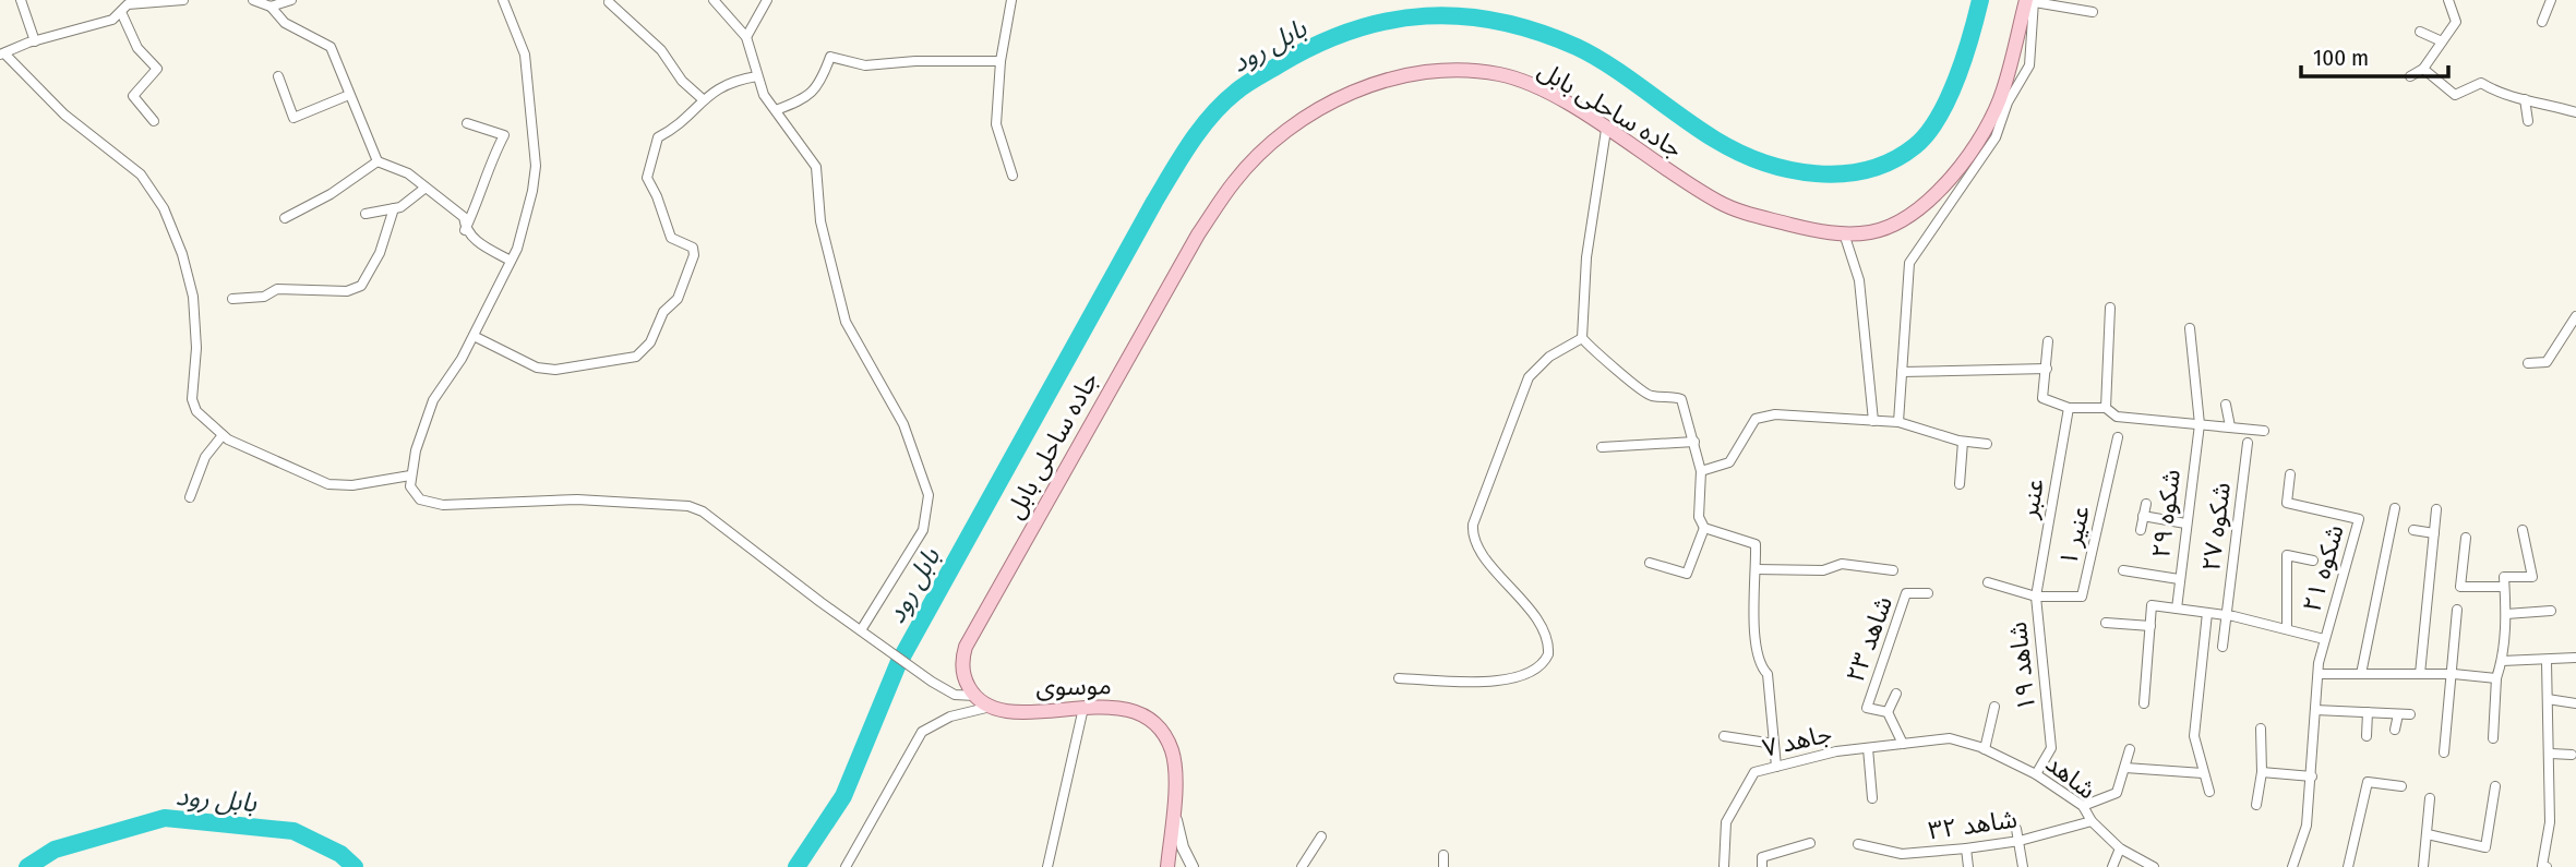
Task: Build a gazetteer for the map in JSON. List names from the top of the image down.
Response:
{
  "streets": {
    "main road": ["جاده ساحلی بابل", "موسوی"],
    "street": [
      "عنبر",
      "شکوه ۲۹",
      "شکوه ۲۷",
      "عنیر ۱",
      "شکوه ۲۱",
      "شاهد ۲۳",
      "شاهد ۱۹",
      "جاهد ۷",
      "شاهد",
      "شاهد ۳۲"
    ]
  },
  "crossings": [
    ["جاده ساحلی بابل", "موسوی"],
    ["عنبر", "عنیر ۱"],
    ["عنبر", "شاهد ۱۹"],
    ["عنیر ۱", "شاهد ۱۹"],
    ["شاهد ۲۳", "جاهد ۷"],
    ["شاهد ۱۹", "شاهد"],
    ["جاهد ۷", "شاهد"],
    ["شاهد", "شاهد ۳۲"]
  ],
  "water": ["بابل رود"],
  "scale_bar": "100 m"
}
